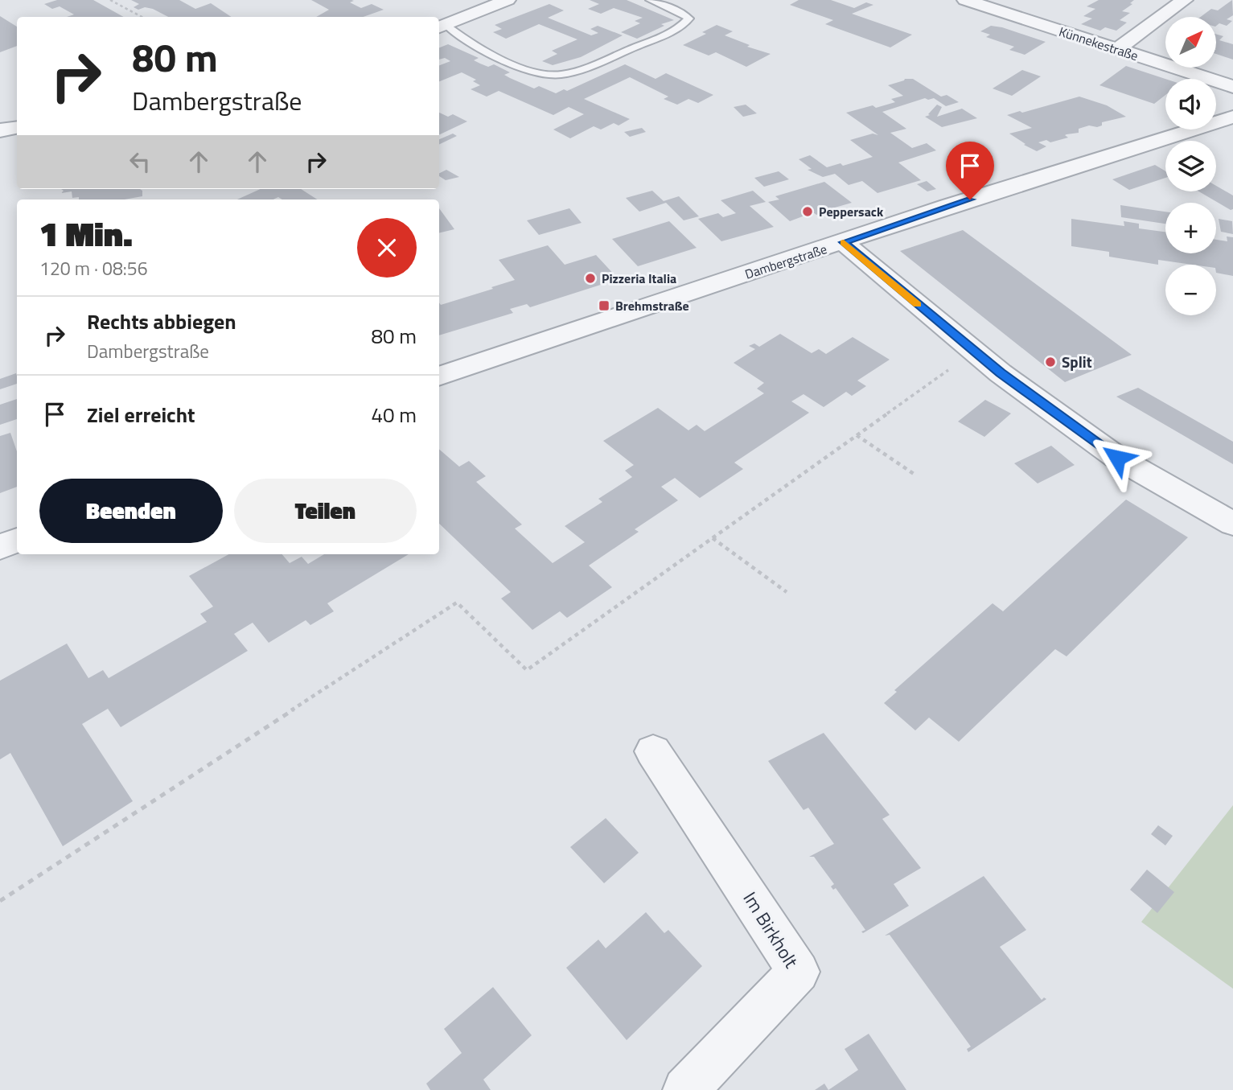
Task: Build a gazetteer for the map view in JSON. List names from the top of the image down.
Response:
{
  "streets": {
    "street": ["Künnekestraße", "Dambergstraße", "Im Birkholt"]
  },
  "places": {
    "other": ["Peppersack", "Pizzeria Italia", "Split"],
    "transit": ["Brehmstraße"]
  },
  "north": "top right",
  "page": {
    "map_buttons": ["+", "−"],
    "turn": ["80 m", "Dambergstraße"],
    "heading": ["1 Min.", "120 m · 08:56"],
    "list": [
      {
        "name": "Rechts abbiegen",
        "note": "Dambergstraße",
        "value": "80 m"
      },
      {
        "name": "Ziel erreicht",
        "value": "40 m"
      }
    ],
    "buttons": ["Beenden", "Teilen"]
  }
}
